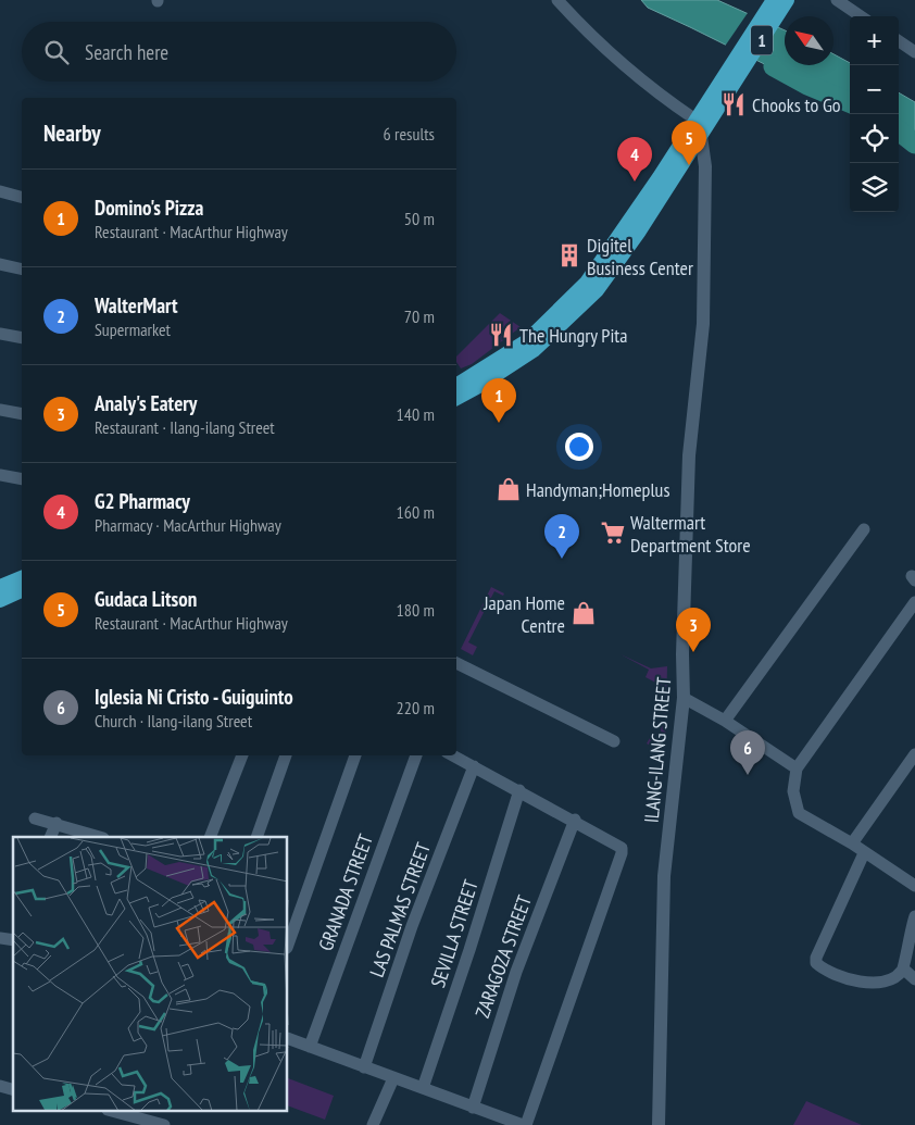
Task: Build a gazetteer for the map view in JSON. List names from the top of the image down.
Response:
{
  "streets": {
    "highway": ["1"],
    "street": [
      "ILANG-ILANG STREET",
      "GRANADA STREET",
      "LAS PALMAS STREET",
      "SEVILLA STREET",
      "ZARAGOZA STREET"
    ]
  },
  "crossings": [
    ["1", "ILANG-ILANG STREET"]
  ],
  "places": {
    "restaurant": ["Chooks to Go", "The Hungry Pita"],
    "building": ["Digitel Business Center"],
    "shop": ["Handyman;Homeplus", "Japan Home Centre"],
    "supermarket": ["Waltermart Department Store"]
  },
  "north": "top left",
  "page": {
    "map_buttons": ["+", "−"],
    "search": "Search here",
    "heading": ["Nearby", "6 results"],
    "pins": [
      "5",
      "4",
      "1",
      "2",
      "3",
      "6"
    ],
    "list": [
      {
        "mark": "1",
        "name": "Domino's Pizza",
        "note": "Restaurant · MacArthur Highway",
        "value": "50 m"
      },
      {
        "mark": "2",
        "name": "WalterMart",
        "note": "Supermarket",
        "value": "70 m"
      },
      {
        "mark": "3",
        "name": "Analy's Eatery",
        "note": "Restaurant · Ilang-ilang Street",
        "value": "140 m"
      },
      {
        "mark": "4",
        "name": "G2 Pharmacy",
        "note": "Pharmacy · MacArthur Highway",
        "value": "160 m"
      },
      {
        "mark": "5",
        "name": "Gudaca Litson",
        "note": "Restaurant · MacArthur Highway",
        "value": "180 m"
      },
      {
        "mark": "6",
        "name": "Iglesia Ni Cristo - Guiguinto",
        "note": "Church · Ilang-ilang Street",
        "value": "220 m"
      }
    ]
  }
}
